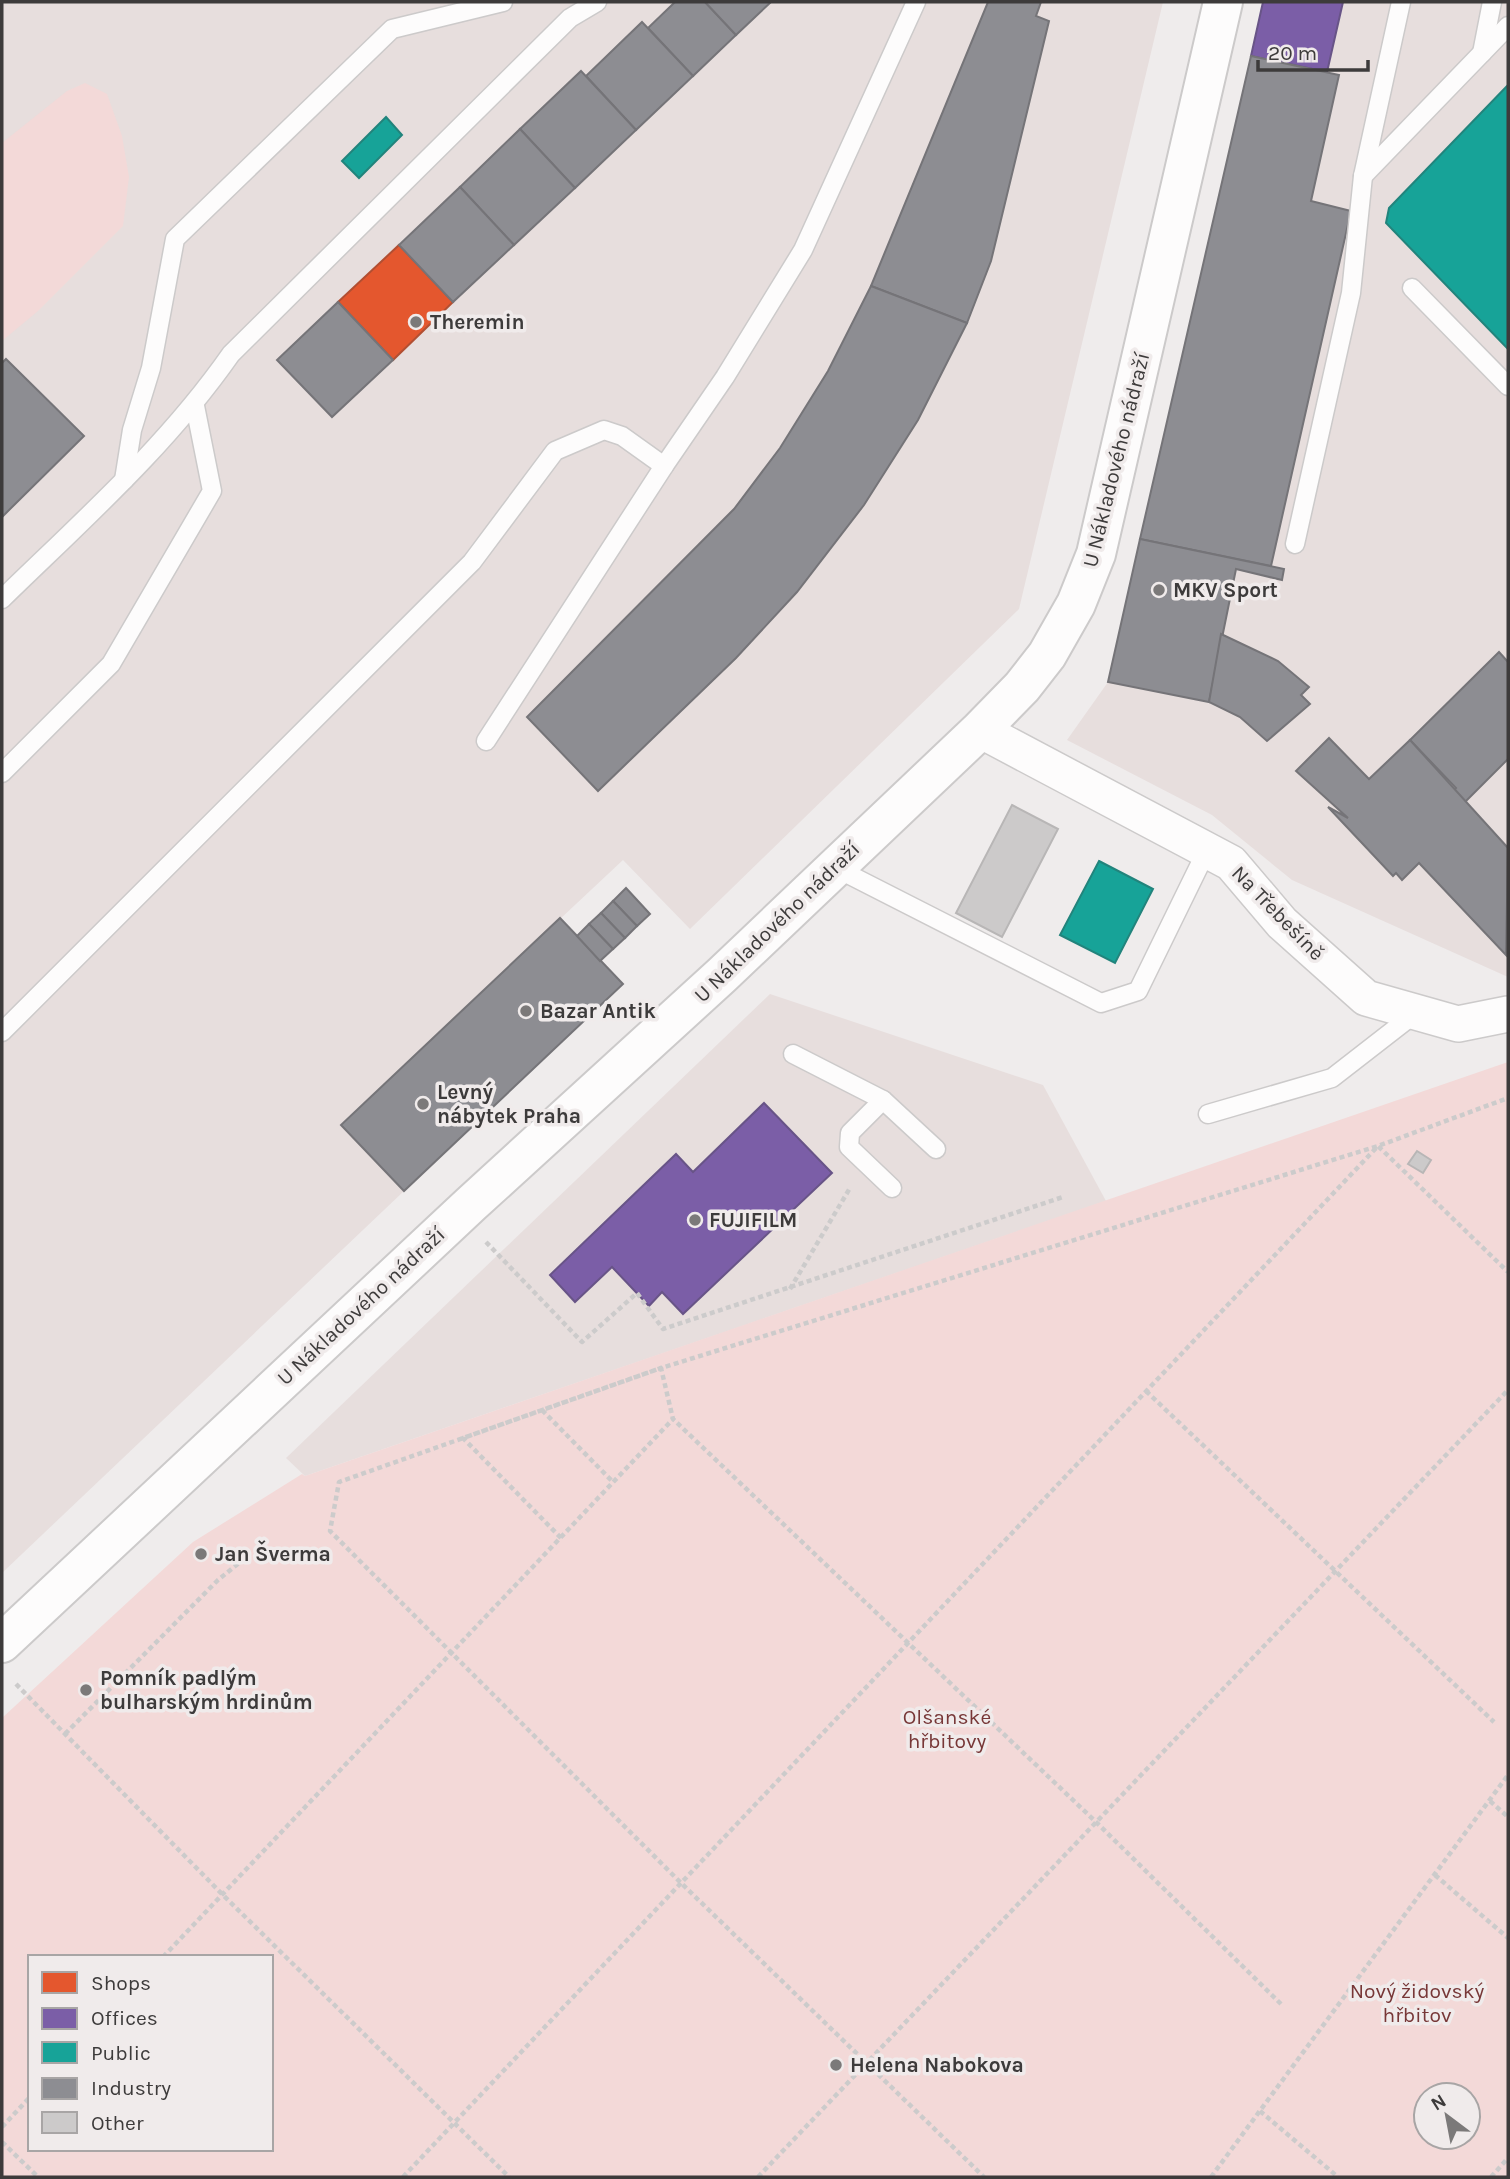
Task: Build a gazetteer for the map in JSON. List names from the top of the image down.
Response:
{
  "streets": {
    "street": ["U Nákladového nádraží", "Na Třebešíně"]
  },
  "crossings": [
    ["U Nákladového nádraží", "Na Třebešíně"]
  ],
  "parks": ["Olšanské hřbitovy", "Nový židovský hřbitov"],
  "places": [
    "Theremin",
    "MKV Sport",
    "Bazar Antik",
    "Levný nábytek Praha",
    "FUJIFILM",
    "Jan Šverma",
    "Pomník padlým bulharským hrdinům",
    "Helena Nabokova"
  ],
  "legend": [
    "Shops",
    "Offices",
    "Public",
    "Industry",
    "Other"
  ],
  "scale_bar": "20 m",
  "north": "top left"
}
